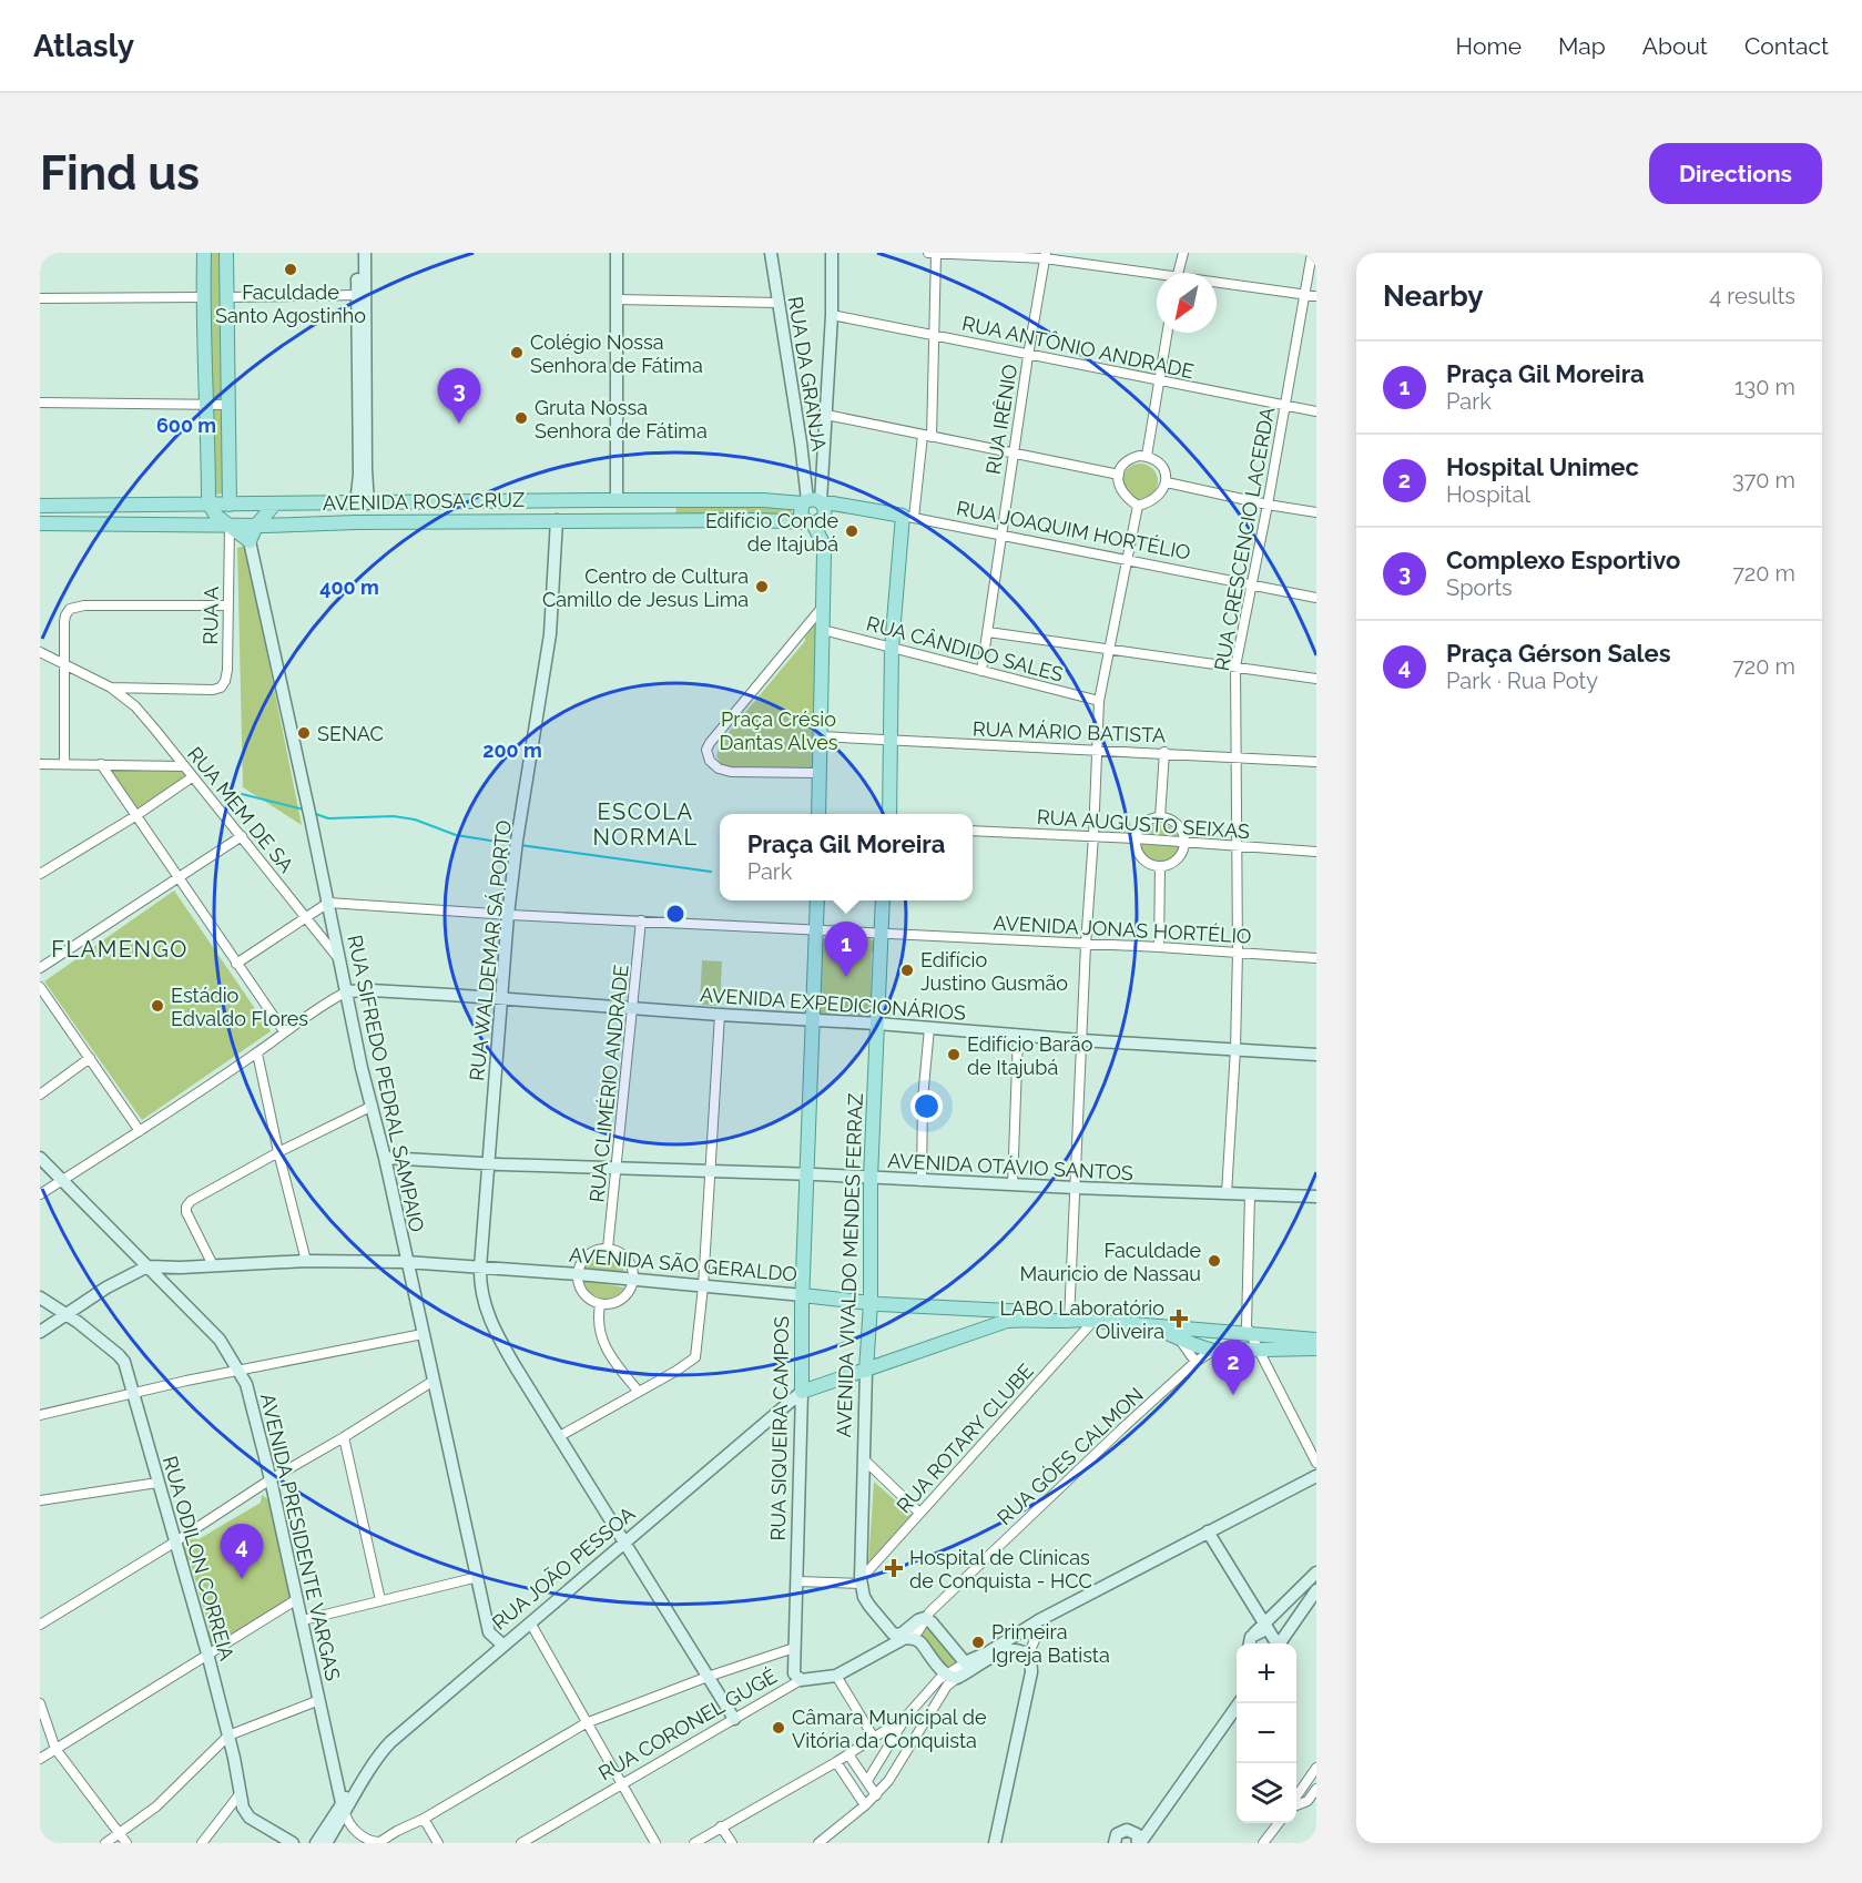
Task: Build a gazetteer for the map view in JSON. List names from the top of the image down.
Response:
{
  "streets": {
    "main road": [
      "AVENIDA ROSA CRUZ",
      "RUA JOAQUIM HORTÉLIO",
      "AVENIDA SÃO GERALDO",
      "AVENIDA VIVALDO MENDES FERRAZ",
      "RUA SIQUEIRA CAMPOS",
      "RUA JOÃO PESSOA"
    ],
    "street": [
      "RUA ANTÔNIO ANDRADE",
      "RUA DA GRANJA",
      "RUA IRÊNIO",
      "RUA CRESCENCIO LACERDA",
      "RUA A",
      "RUA CÂNDIDO SALES",
      "RUA MÁRIO BATISTA",
      "RUA MEM DE SA",
      "RUA AUGUSTO SEIXAS",
      "AVENIDA JONAS HORTÉLIO",
      "RUA WALDEMAR SÁ PORTO",
      "AVENIDA EXPEDICIONÁRIOS",
      "RUA SIFREDO PEDRAL SAMPAIO",
      "RUA CLIMÉRIO ANDRADE",
      "AVENIDA OTÁVIO SANTOS",
      "RUA ROTARY CLUBE",
      "RUA GÓES CALMON",
      "AVENIDA PRESIDENTE VARGAS",
      "RUA ODILON CORREIA",
      "RUA CORONEL GUGÉ"
    ]
  },
  "crossings": [
    ["RUA ANTÔNIO ANDRADE", "RUA IRÊNIO"],
    ["RUA ANTÔNIO ANDRADE", "RUA CRESCENCIO LACERDA"],
    ["RUA DA GRANJA", "AVENIDA ROSA CRUZ"],
    ["RUA DA GRANJA", "RUA JOAQUIM HORTÉLIO"],
    ["RUA IRÊNIO", "RUA JOAQUIM HORTÉLIO"],
    ["RUA IRÊNIO", "RUA CÂNDIDO SALES"],
    ["AVENIDA ROSA CRUZ", "RUA JOAQUIM HORTÉLIO"],
    ["AVENIDA ROSA CRUZ", "RUA A"],
    ["AVENIDA ROSA CRUZ", "RUA WALDEMAR SÁ PORTO"],
    ["RUA JOAQUIM HORTÉLIO", "RUA CRESCENCIO LACERDA"],
    ["RUA CRESCENCIO LACERDA", "RUA MÁRIO BATISTA"],
    ["RUA CRESCENCIO LACERDA", "RUA AUGUSTO SEIXAS"],
    ["RUA CRESCENCIO LACERDA", "AVENIDA JONAS HORTÉLIO"],
    ["RUA CRESCENCIO LACERDA", "AVENIDA EXPEDICIONÁRIOS"],
    ["RUA CRESCENCIO LACERDA", "AVENIDA OTÁVIO SANTOS"],
    ["RUA A", "RUA MEM DE SA"],
    ["RUA MEM DE SA", "RUA SIFREDO PEDRAL SAMPAIO"],
    ["AVENIDA JONAS HORTÉLIO", "RUA WALDEMAR SÁ PORTO"],
    ["AVENIDA JONAS HORTÉLIO", "RUA SIFREDO PEDRAL SAMPAIO"],
    ["AVENIDA JONAS HORTÉLIO", "RUA CLIMÉRIO ANDRADE"],
    ["AVENIDA JONAS HORTÉLIO", "AVENIDA VIVALDO MENDES FERRAZ"],
    ["AVENIDA JONAS HORTÉLIO", "RUA SIQUEIRA CAMPOS"],
    ["RUA WALDEMAR SÁ PORTO", "AVENIDA EXPEDICIONÁRIOS"],
    ["RUA WALDEMAR SÁ PORTO", "AVENIDA OTÁVIO SANTOS"],
    ["RUA WALDEMAR SÁ PORTO", "AVENIDA SÃO GERALDO"],
    ["RUA WALDEMAR SÁ PORTO", "RUA JOÃO PESSOA"],
    ["RUA WALDEMAR SÁ PORTO", "RUA CORONEL GUGÉ"],
    ["AVENIDA EXPEDICIONÁRIOS", "RUA SIFREDO PEDRAL SAMPAIO"],
    ["AVENIDA EXPEDICIONÁRIOS", "RUA CLIMÉRIO ANDRADE"],
    ["AVENIDA EXPEDICIONÁRIOS", "AVENIDA VIVALDO MENDES FERRAZ"],
    ["AVENIDA EXPEDICIONÁRIOS", "RUA SIQUEIRA CAMPOS"],
    ["RUA SIFREDO PEDRAL SAMPAIO", "AVENIDA OTÁVIO SANTOS"],
    ["RUA SIFREDO PEDRAL SAMPAIO", "AVENIDA SÃO GERALDO"],
    ["RUA SIFREDO PEDRAL SAMPAIO", "RUA JOÃO PESSOA"],
    ["RUA CLIMÉRIO ANDRADE", "AVENIDA OTÁVIO SANTOS"],
    ["AVENIDA OTÁVIO SANTOS", "AVENIDA VIVALDO MENDES FERRAZ"],
    ["AVENIDA OTÁVIO SANTOS", "RUA SIQUEIRA CAMPOS"],
    ["AVENIDA SÃO GERALDO", "AVENIDA VIVALDO MENDES FERRAZ"],
    ["AVENIDA SÃO GERALDO", "RUA SIQUEIRA CAMPOS"],
    ["AVENIDA SÃO GERALDO", "RUA ROTARY CLUBE"],
    ["AVENIDA SÃO GERALDO", "RUA GÓES CALMON"],
    ["AVENIDA SÃO GERALDO", "AVENIDA PRESIDENTE VARGAS"],
    ["AVENIDA SÃO GERALDO", "RUA ODILON CORREIA"],
    ["AVENIDA SÃO GERALDO", "RUA JOÃO PESSOA"],
    ["AVENIDA VIVALDO MENDES FERRAZ", "RUA ROTARY CLUBE"],
    ["AVENIDA VIVALDO MENDES FERRAZ", "RUA JOÃO PESSOA"],
    ["RUA SIQUEIRA CAMPOS", "RUA JOÃO PESSOA"],
    ["RUA SIQUEIRA CAMPOS", "RUA CORONEL GUGÉ"],
    ["RUA ROTARY CLUBE", "RUA JOÃO PESSOA"],
    ["RUA GÓES CALMON", "RUA CORONEL GUGÉ"],
    ["AVENIDA PRESIDENTE VARGAS", "RUA JOÃO PESSOA"]
  ],
  "districts": ["ESCOLA NORMAL", "FLAMENGO"],
  "parks": ["Praça Crésio Dantas Alves"],
  "places": {
    "other": [
      "Faculdade Santo Agostinho",
      "Colégio Nossa Senhora de Fátima",
      "Gruta Nossa Senhora de Fátima",
      "Edifício Conde de Itajubá",
      "Centro de Cultura Camillo de Jesus Lima",
      "SENAC",
      "Edifício Justino Gusmão",
      "Estádio Edvaldo Flores",
      "Edifício Barão de Itajubá",
      "Faculdade Mauricio de Nassau",
      "Primeira Igreja Batista",
      "Câmara Municipal de Vitória da Conquista"
    ],
    "health": ["LABO Laboratório Oliveira", "Hospital de Clínicas de Conquista - HCC"]
  },
  "north": "bottom left",
  "page": {
    "header": "Atlasly",
    "nav": [
      "Home",
      "Map",
      "About",
      "Contact"
    ],
    "buttons": "Directions",
    "title": "Find us",
    "heading": ["Nearby", "4 results"],
    "list": [
      {
        "mark": "1",
        "name": "Praça Gil Moreira",
        "note": "Park",
        "value": "130 m"
      },
      {
        "mark": "2",
        "name": "Hospital Unimec",
        "note": "Hospital",
        "value": "370 m"
      },
      {
        "mark": "3",
        "name": "Complexo Esportivo",
        "note": "Sports",
        "value": "720 m"
      },
      {
        "mark": "4",
        "name": "Praça Gérson Sales",
        "note": "Park · Rua Poty",
        "value": "720 m"
      }
    ],
    "pins": [
      "3",
      "1",
      "2",
      "4"
    ],
    "popup": ["Praça Gil Moreira", "Park"],
    "map_buttons": ["+", "−"]
  },
  "rings": ["600 m", "400 m", "200 m"]
}
